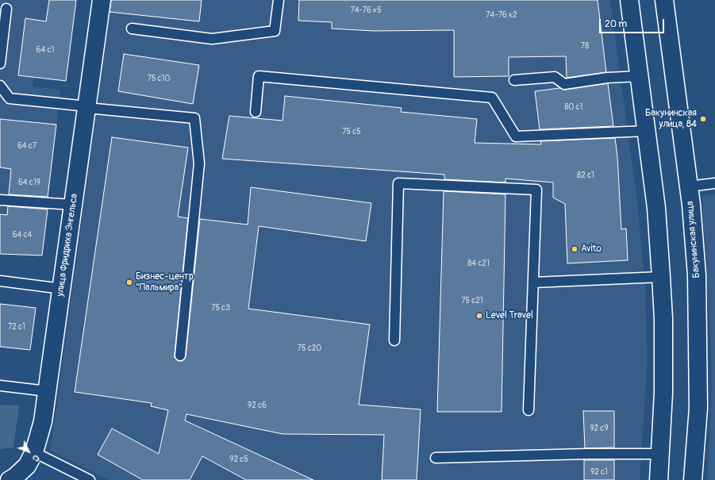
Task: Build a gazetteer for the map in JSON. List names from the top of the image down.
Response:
{
  "streets": {
    "main road": ["Бакунинская улица", "улица Фридриха Энгельса"]
  },
  "places": [
    "Бакунинская улица, 84",
    "Avito",
    "Бизнес-центр \"Пальмира\"",
    "Level Travel"
  ],
  "house_numbers": [
    "74-76 к5",
    "74-76 к2",
    "78",
    "64 с1",
    "75 с10",
    "80 с1",
    "75 с5",
    "64 с7",
    "82 с1",
    "64 с19",
    "64 с4",
    "84 с21",
    "75 с21",
    "75 c3",
    "72 с1",
    "75 с20",
    "92 c6",
    "92 с9",
    "92 c5",
    "92 с1"
  ],
  "scale_bar": "20 m",
  "north": "bottom right"
}
